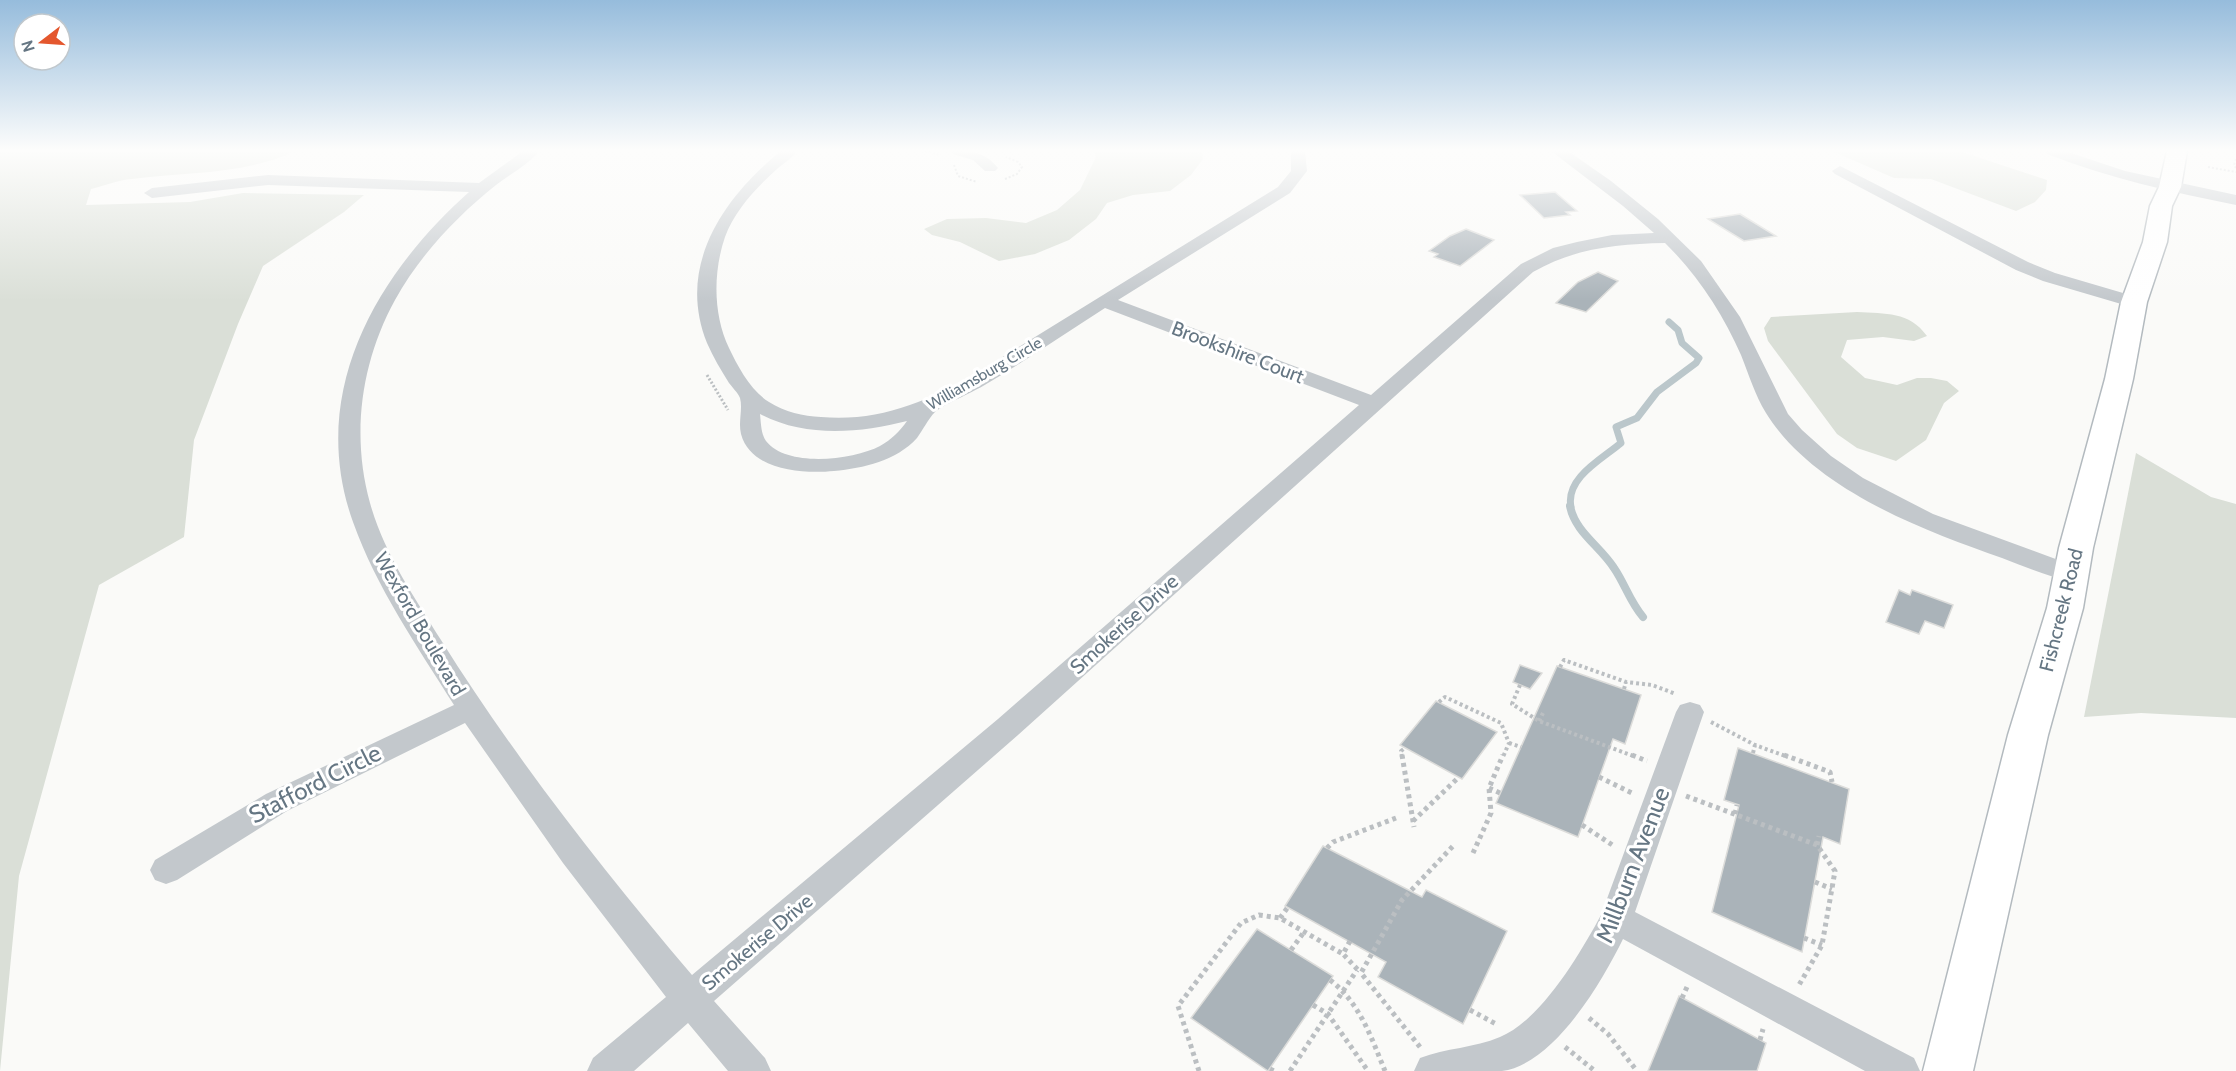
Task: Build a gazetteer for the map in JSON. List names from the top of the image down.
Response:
{
  "streets": {
    "main road": ["Fishcreek Road"],
    "street": [
      "Brookshire Court",
      "Williamsburg Circle",
      "Wexford Boulevard",
      "Smokerise Drive",
      "Stafford Circle",
      "Millburn Avenue"
    ]
  },
  "crossings": [
    ["Brookshire Court", "Williamsburg Circle"],
    ["Brookshire Court", "Smokerise Drive"],
    ["Wexford Boulevard", "Smokerise Drive"],
    ["Wexford Boulevard", "Stafford Circle"]
  ],
  "north": "left"
}
